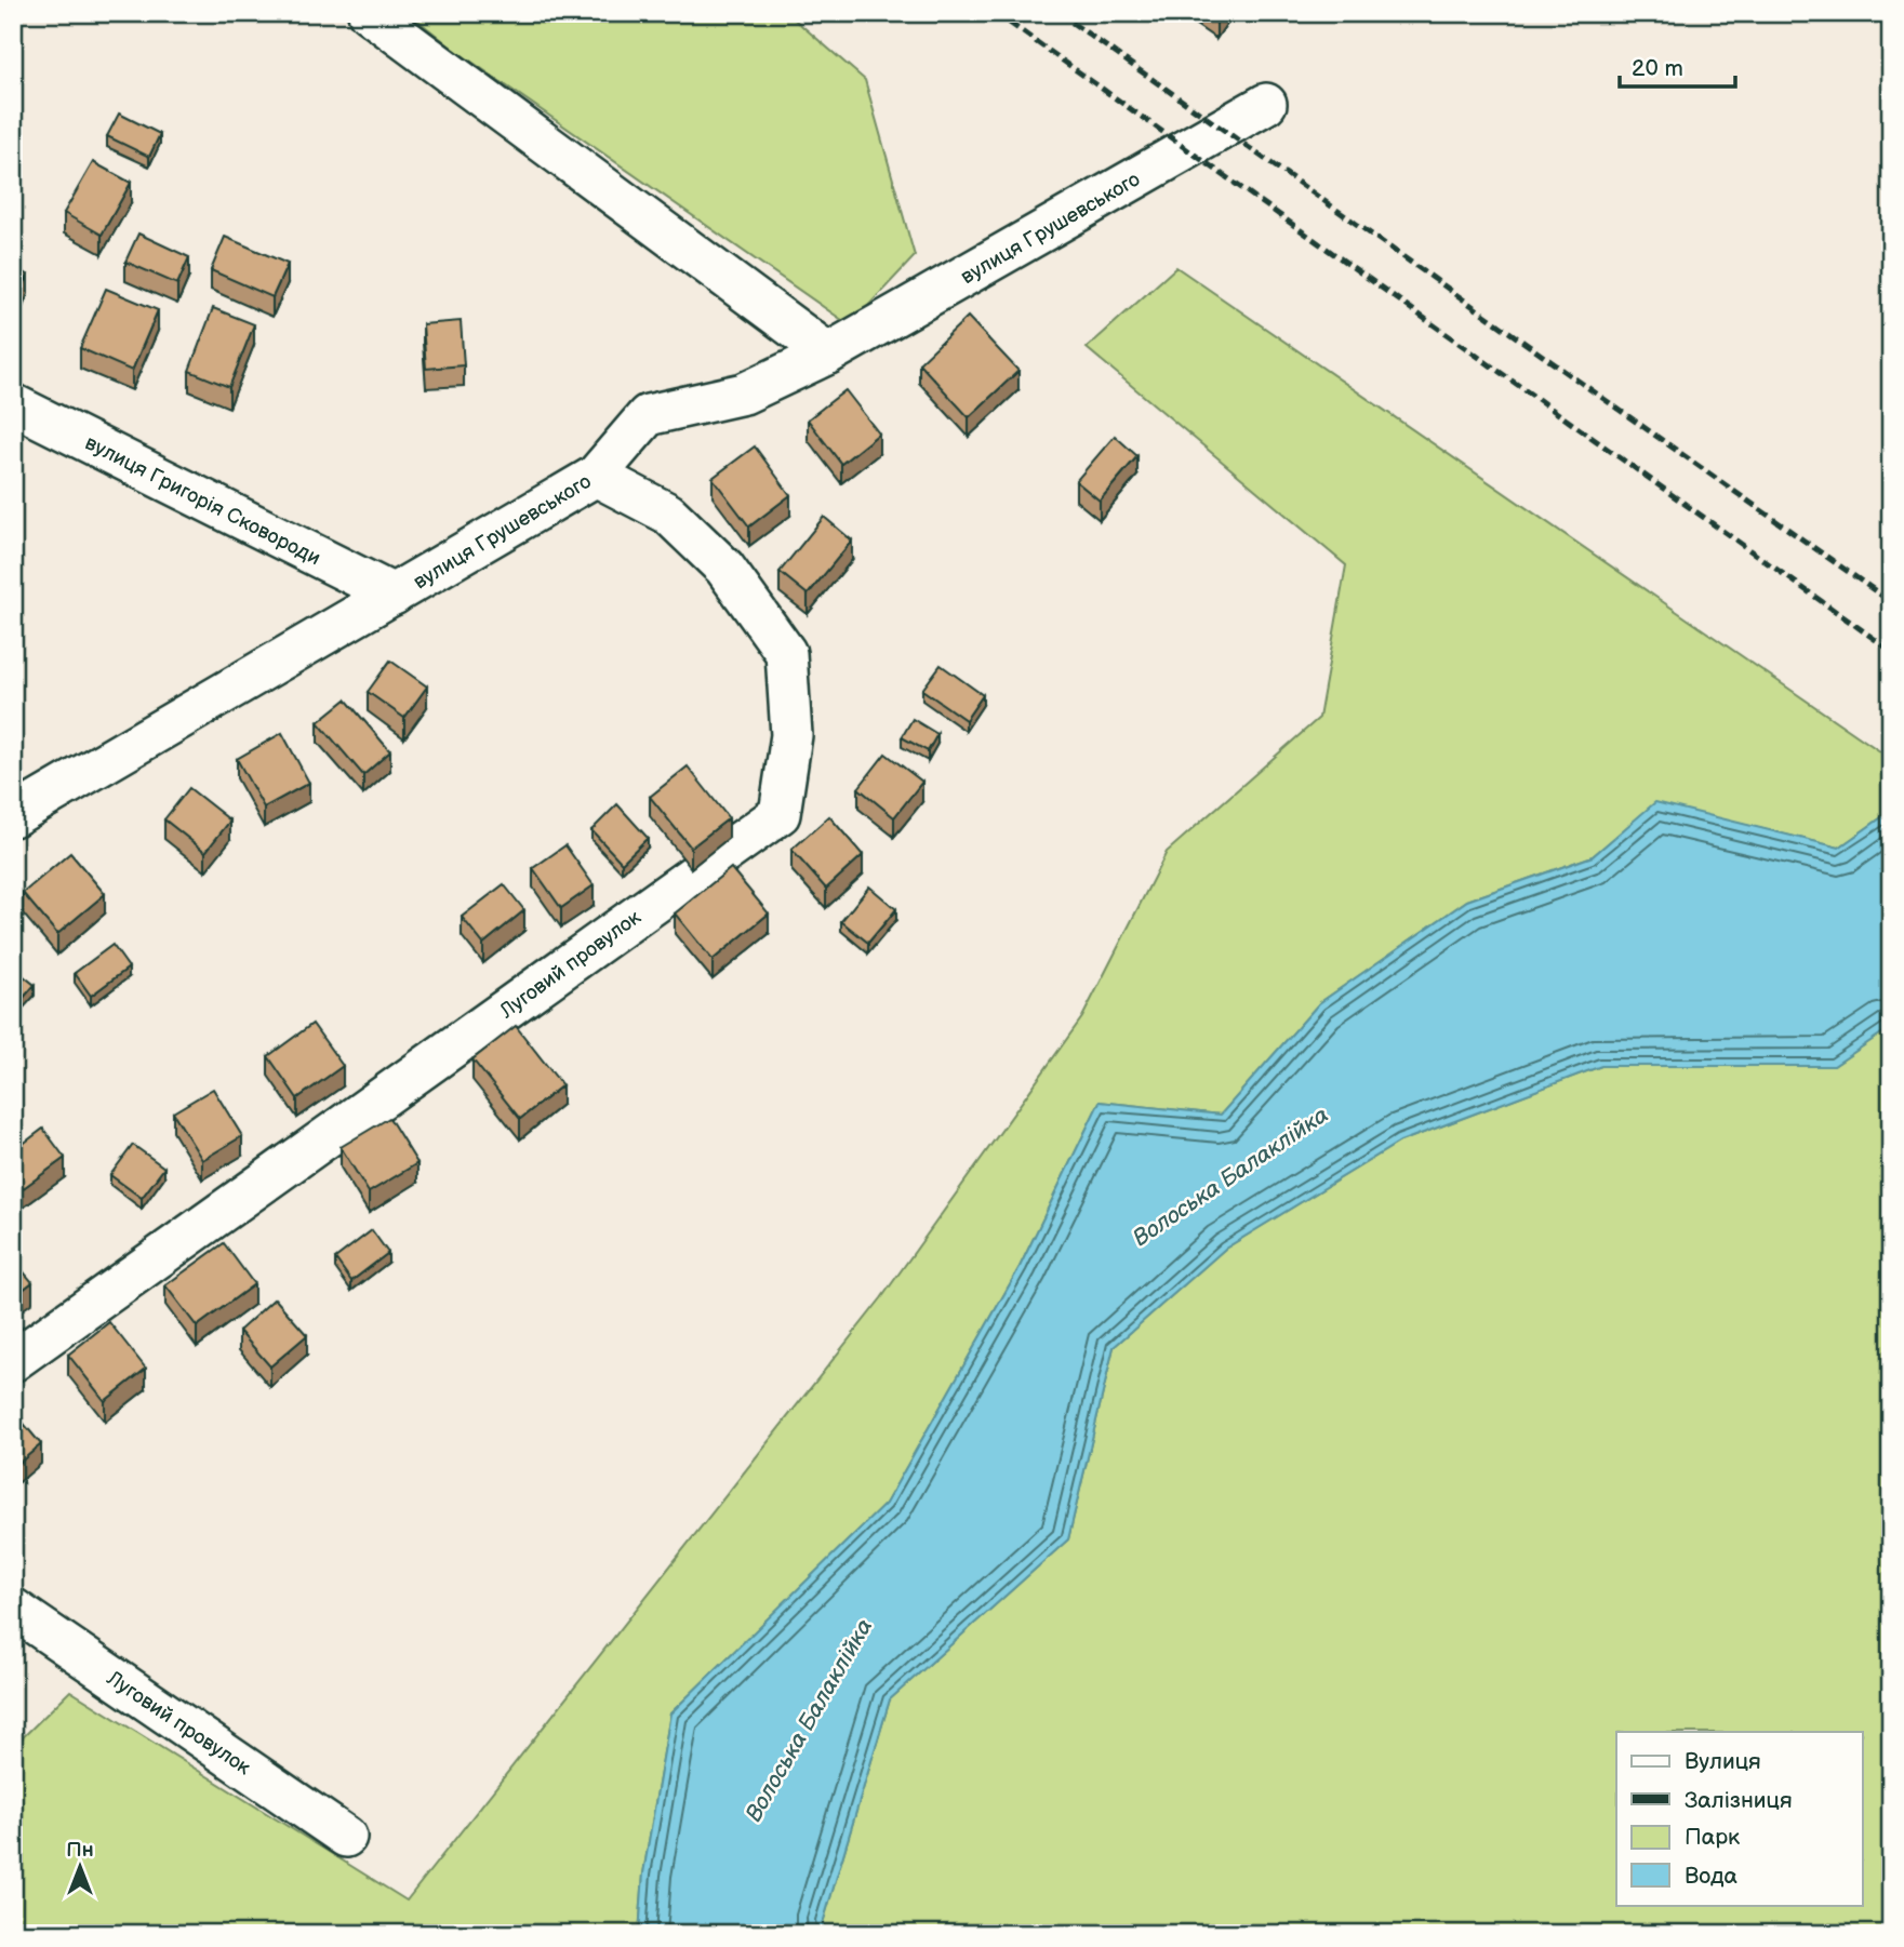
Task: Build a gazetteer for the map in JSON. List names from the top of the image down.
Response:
{
  "streets": {
    "street": ["вулиця Грушевського", "вулиця Григорія Сковороди", "Луговий провулок"]
  },
  "crossings": [
    ["вулиця Грушевського", "вулиця Григорія Сковороди"],
    ["вулиця Грушевського", "Луговий провулок"]
  ],
  "water": ["Волоська Балаклійка"],
  "legend": [
    "Вулиця",
    "Залізниця",
    "Парк",
    "Вода"
  ],
  "scale_bar": "20 m",
  "north": "top"
}
